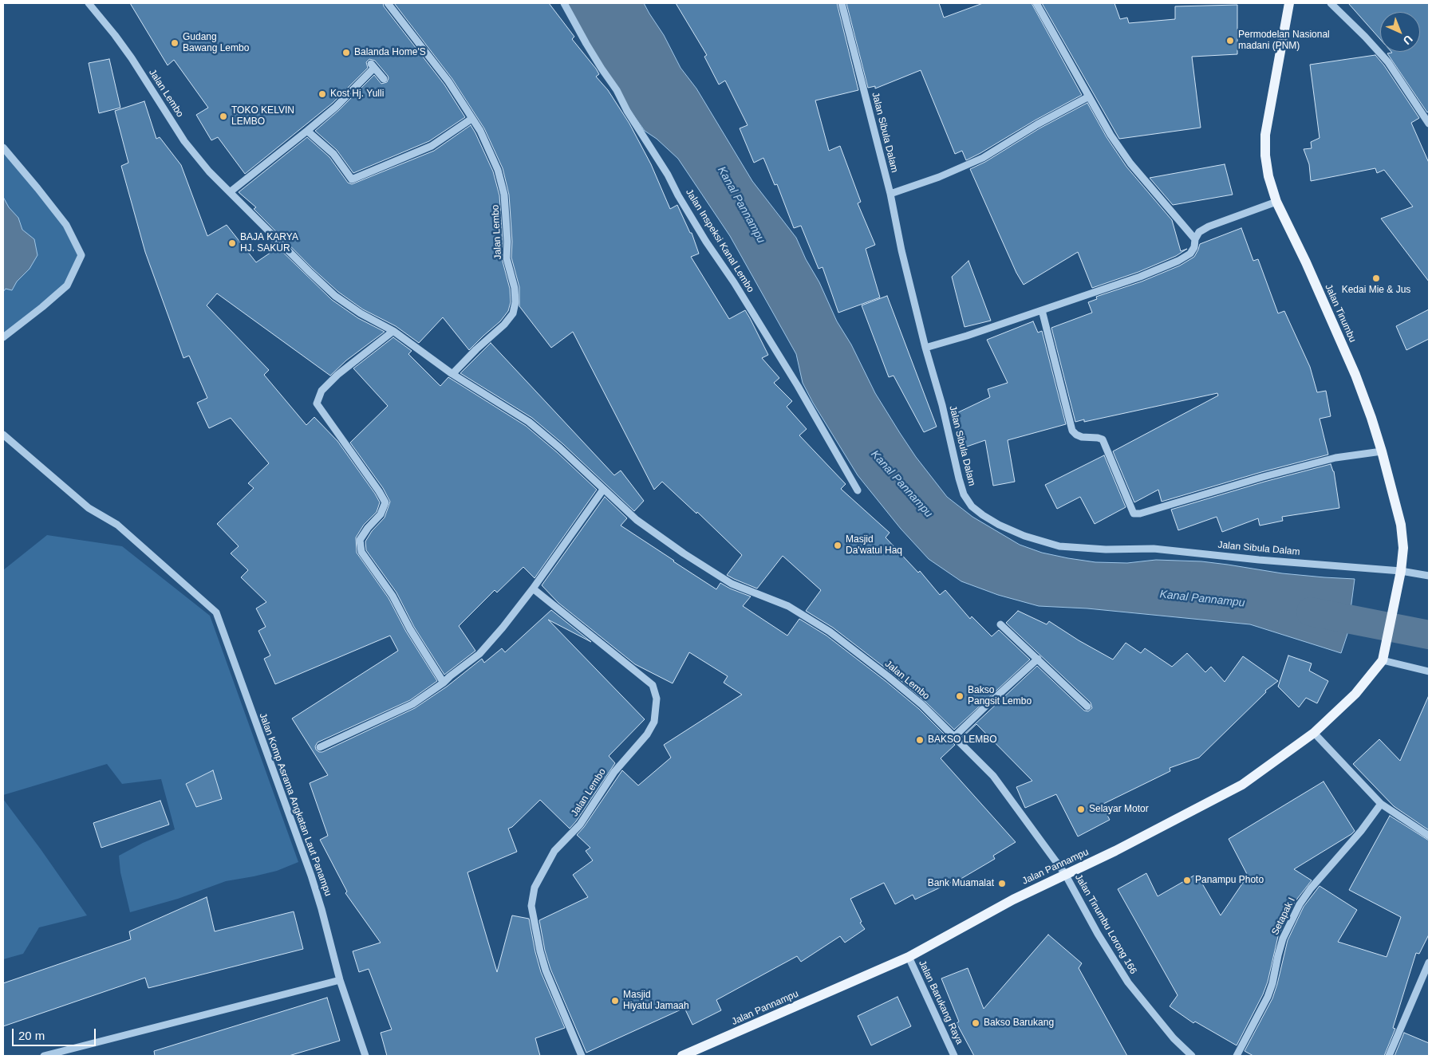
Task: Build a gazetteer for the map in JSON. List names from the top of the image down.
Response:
{
  "streets": {
    "main road": ["Jalan Tinumbu", "Jalan Pannampu"],
    "street": [
      "Jalan Lembo",
      "Jalan Sibula Dalam",
      "Jalan Inspeksi Kanal Lembo",
      "Jalan Komp Asrama Angkatan Laut Panampu",
      "Setapak I",
      "Jalan Tinumbu Lorong 166",
      "Jalan Barukang Raya"
    ]
  },
  "crossings": [
    ["Jalan Lembo", "Jalan Pannampu"],
    ["Jalan Lembo", "Jalan Tinumbu Lorong 166"],
    ["Jalan Sibula Dalam", "Jalan Tinumbu"],
    ["Jalan Tinumbu", "Jalan Pannampu"],
    ["Jalan Pannampu", "Jalan Tinumbu Lorong 166"],
    ["Jalan Pannampu", "Jalan Barukang Raya"]
  ],
  "water": ["Kanal Pannampu"],
  "places": [
    "Permodelan Nasional madani (PNM)",
    "Gudang Bawang Lembo",
    "Balanda Home'S",
    "Kost Hj. Yulli",
    "TOKO KELVIN LEMBO",
    "BAJA KARYA HJ. SAKUR",
    "Kedai Mie & Jus",
    "Masjid Da'watul Haq",
    "Bakso Pangsit Lembo",
    "BAKSO LEMBO",
    "Selayar Motor",
    "Panampu Photo",
    "Bank Muamalat",
    "Masjid Hiyatul Jamaah",
    "Bakso Barukang"
  ],
  "scale_bar": "20 m",
  "north": "bottom right"
}
